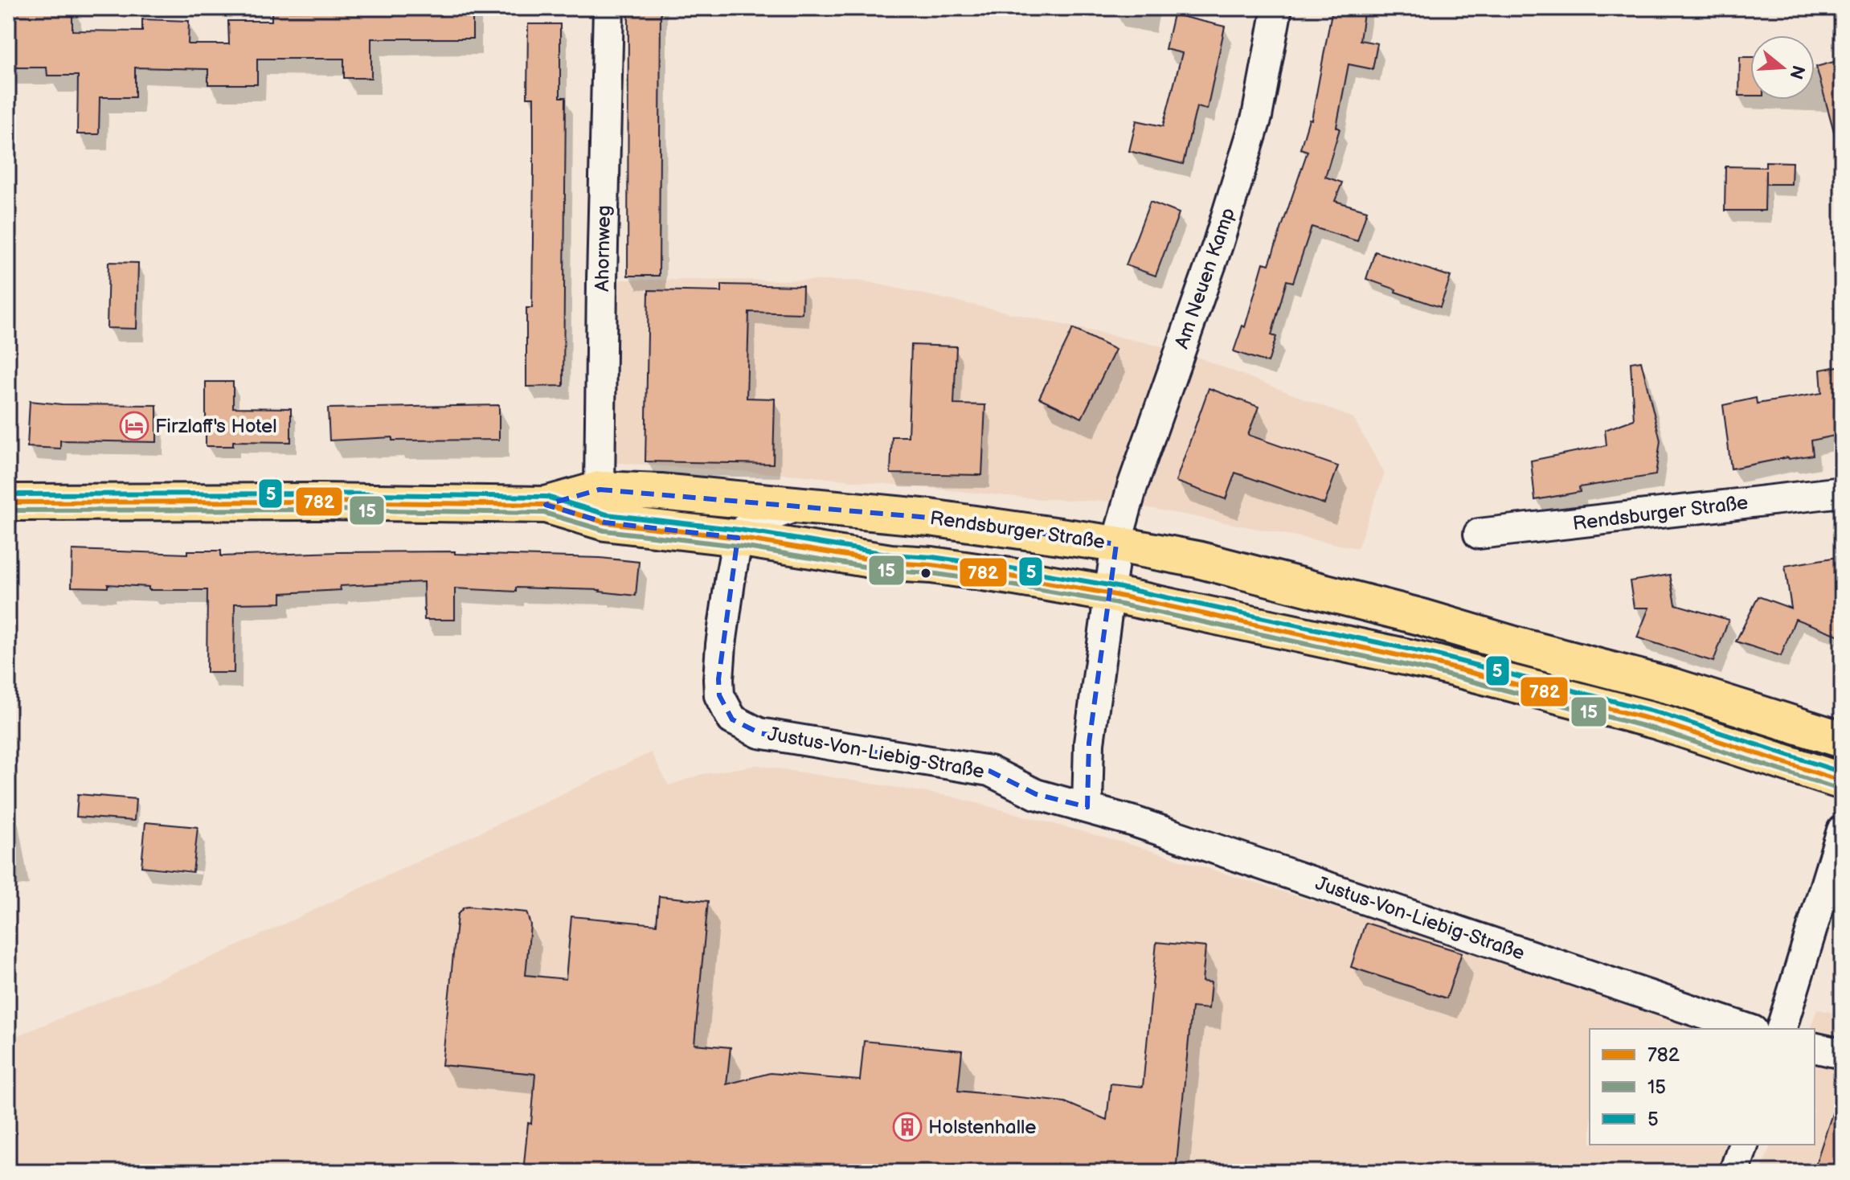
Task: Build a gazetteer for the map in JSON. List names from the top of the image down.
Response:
{
  "streets": {
    "main road": ["Rendsburger Straße"],
    "street": ["Ahornweg", "Am Neuen Kamp", "Justus-Von-Liebig-Straße"]
  },
  "crossings": [
    ["Ahornweg", "Rendsburger Straße"],
    ["Am Neuen Kamp", "Rendsburger Straße"],
    ["Rendsburger Straße", "Justus-Von-Liebig-Straße"]
  ],
  "places": {
    "hotel": ["Firzlaff's Hotel"],
    "building": ["Holstenhalle"]
  },
  "lines": ["transit line 5", "transit line 782", "transit line 15"],
  "legend": ["782", "15", "5"],
  "north": "right"
}
